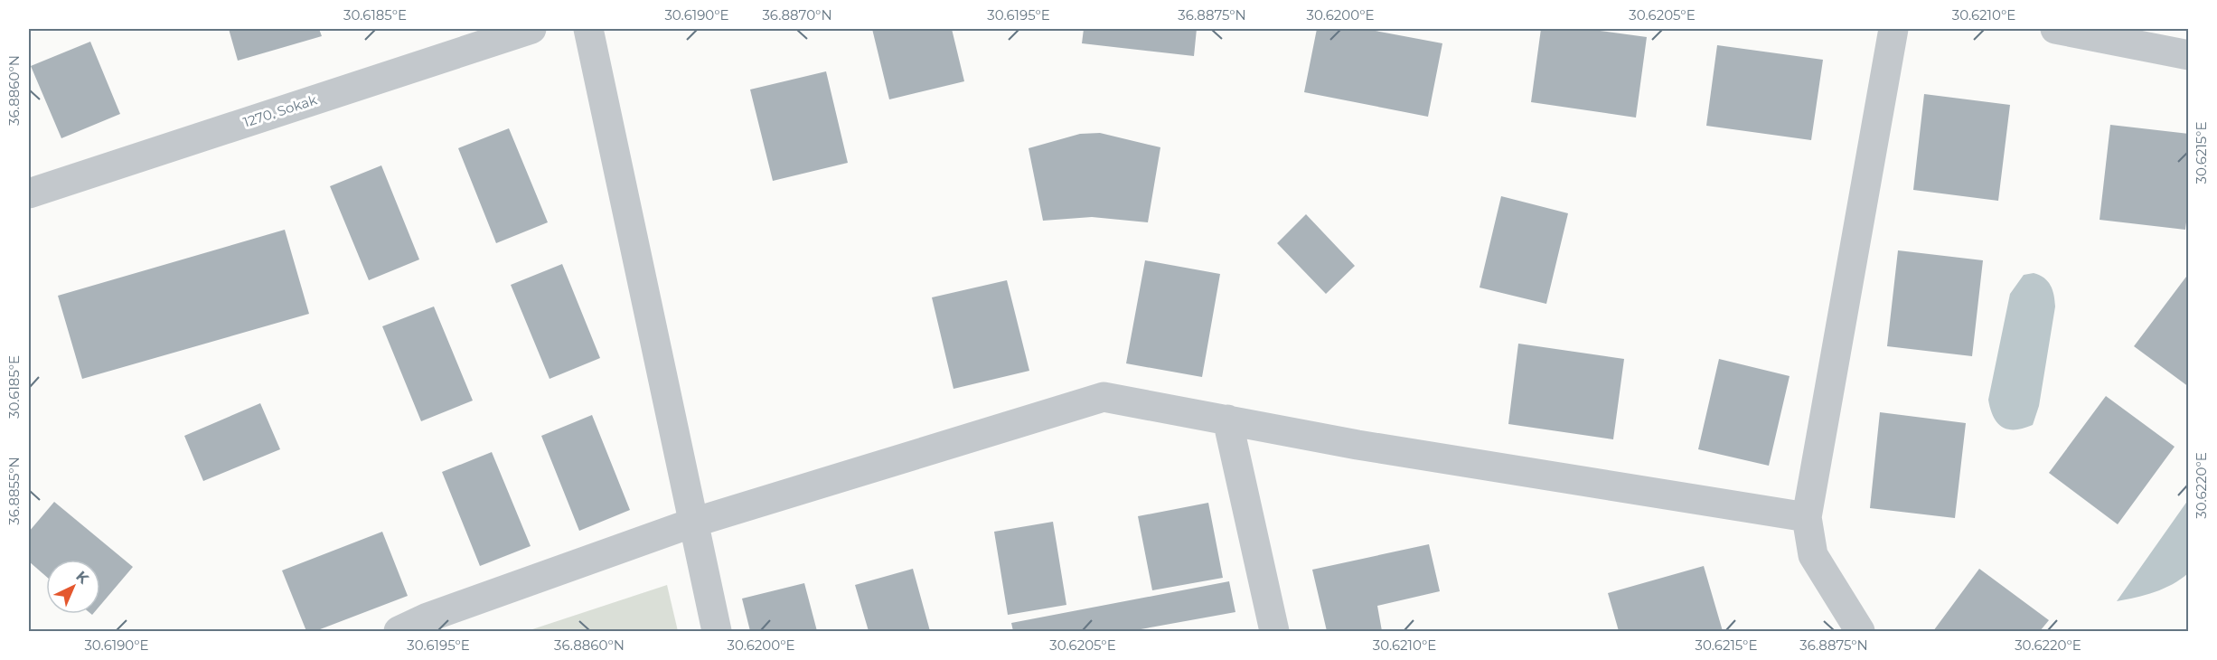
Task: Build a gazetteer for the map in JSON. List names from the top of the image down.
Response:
{
  "streets": {
    "street": ["1270. Sokak"]
  },
  "north": "top right",
  "coordinates": [
    "30.6185°E",
    "30.6190°E",
    "36.8870°N",
    "30.6195°E",
    "36.8875°N",
    "30.6200°E",
    "30.6205°E",
    "30.6210°E",
    "36.8860°N",
    "30.6215°E",
    "30.6220°E",
    "36.8855°N"
  ]
}
